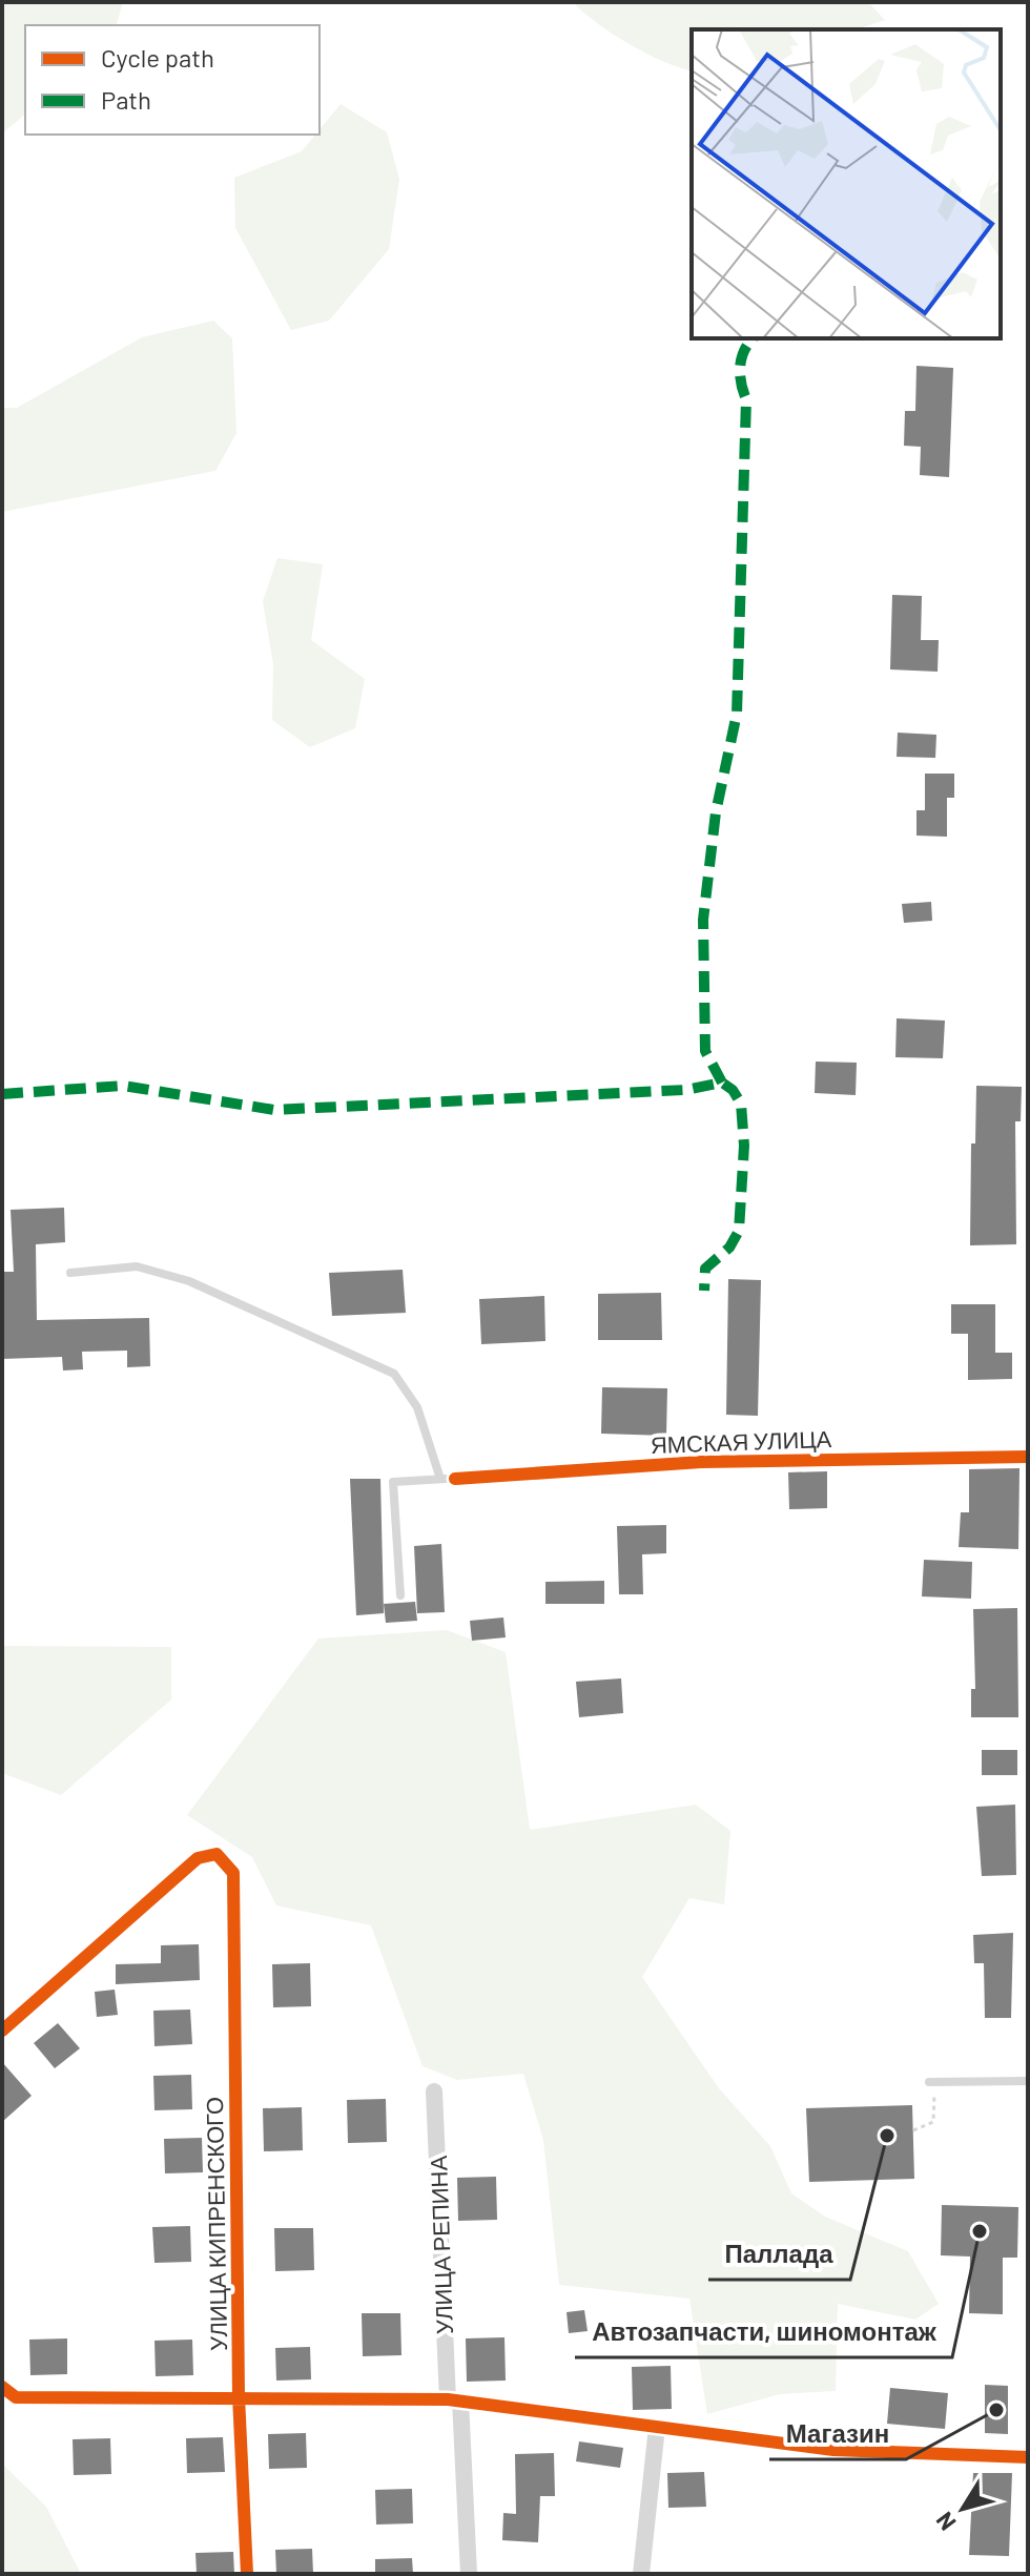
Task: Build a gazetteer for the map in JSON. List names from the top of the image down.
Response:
{
  "streets": {
    "street": ["ЯМСКАЯ УЛИЦА", "УЛИЦА КИПРЕНСКОГО", "УЛИЦА РЕПИНА"]
  },
  "places": ["Паллада", "Автозапчасти, шиномонтаж", "Магазин"],
  "legend": ["Cycle path", "Path"],
  "north": "bottom left"
}
